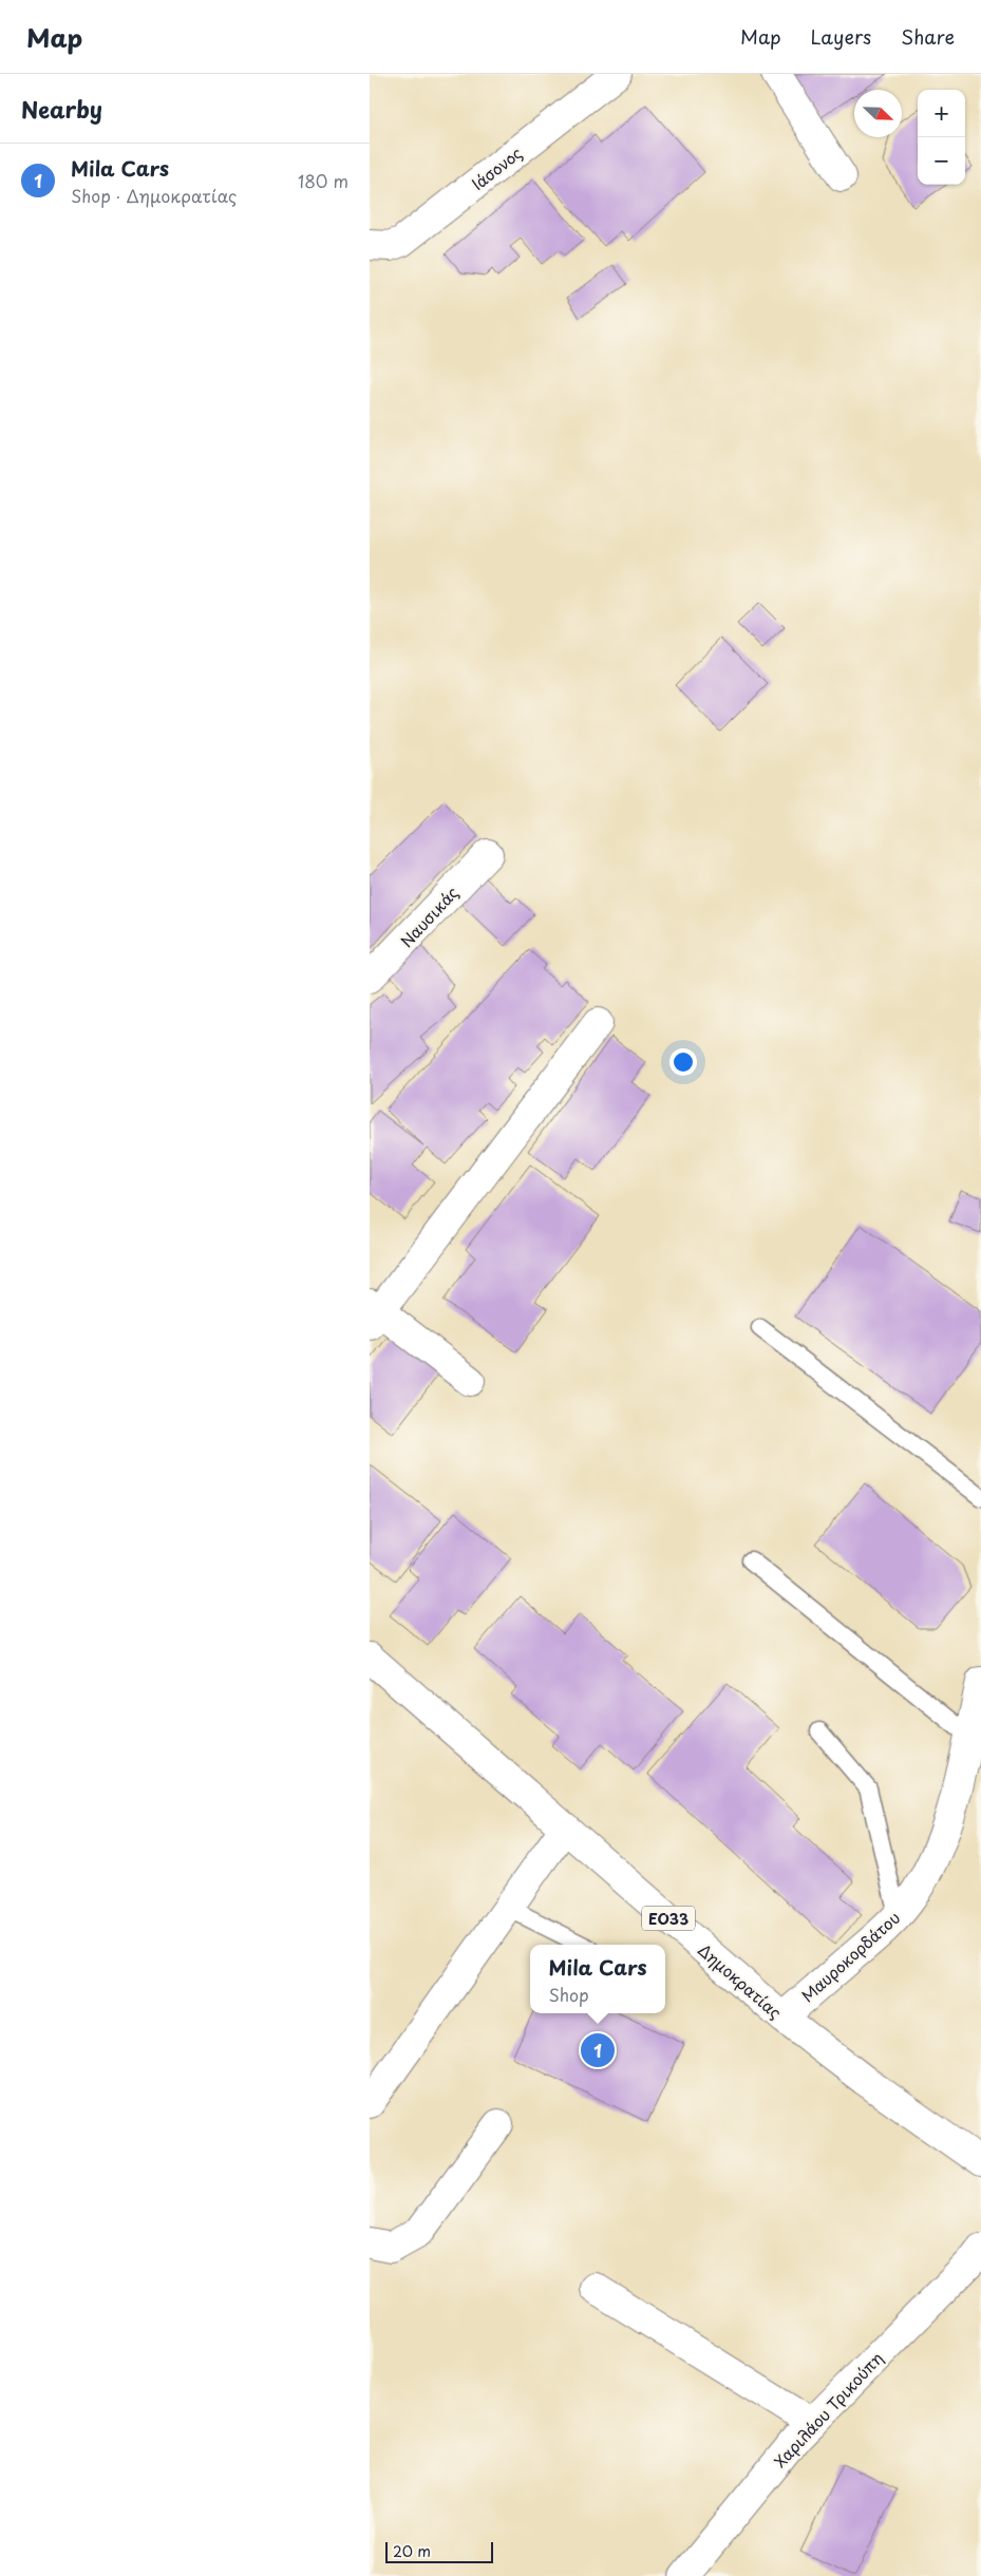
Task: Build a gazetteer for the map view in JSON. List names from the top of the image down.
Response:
{
  "streets": {
    "street": [
      "Ιάσονος",
      "Ναυσικάς",
      "ΕΟ33",
      "Μαυροκορδάτου",
      "Δημοκρατίας",
      "Χαριλάου Τρικούπη"
    ]
  },
  "crossings": [
    ["Μαυροκορδάτου", "Δημοκρατίας"]
  ],
  "scale_bar": "20 m",
  "north": "bottom right",
  "page": {
    "header": "Map",
    "nav": ["Map", "Layers", "Share"],
    "heading": "Nearby",
    "map_buttons": ["+", "−"],
    "list": [
      {
        "mark": "1",
        "name": "Mila Cars",
        "note": "Shop · Δημοκρατίας",
        "value": "180 m"
      }
    ],
    "popup": ["Mila Cars", "Shop"],
    "pins": "1",
    "scale": "20 m"
  }
}
